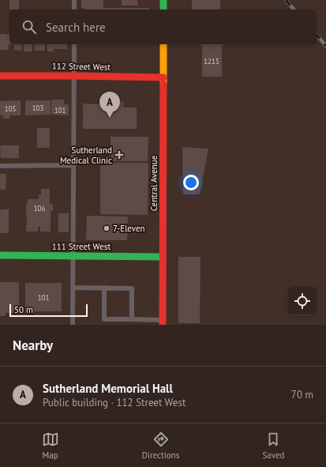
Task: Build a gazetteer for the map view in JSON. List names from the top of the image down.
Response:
{
  "streets": {
    "street": ["112 Street West", "Central Avenue", "111 Street West"]
  },
  "crossings": [
    ["112 Street West", "Central Avenue"],
    ["Central Avenue", "111 Street West"]
  ],
  "places": {
    "health": ["Sutherland Medical Clinic"],
    "other": ["7-Eleven"]
  },
  "house_numbers": [
    "1215",
    "103",
    "105",
    "101",
    "106",
    "101"
  ],
  "scale_bar": "50 m",
  "page": {
    "search": "Search here",
    "pins": "A",
    "scale": "50 m",
    "heading": "Nearby",
    "list": [
      {
        "mark": "A",
        "name": "Sutherland Memorial Hall",
        "note": "Public building · 112 Street West",
        "value": "70 m"
      }
    ],
    "nav": ["Map", "Directions", "Saved"]
  }
}
